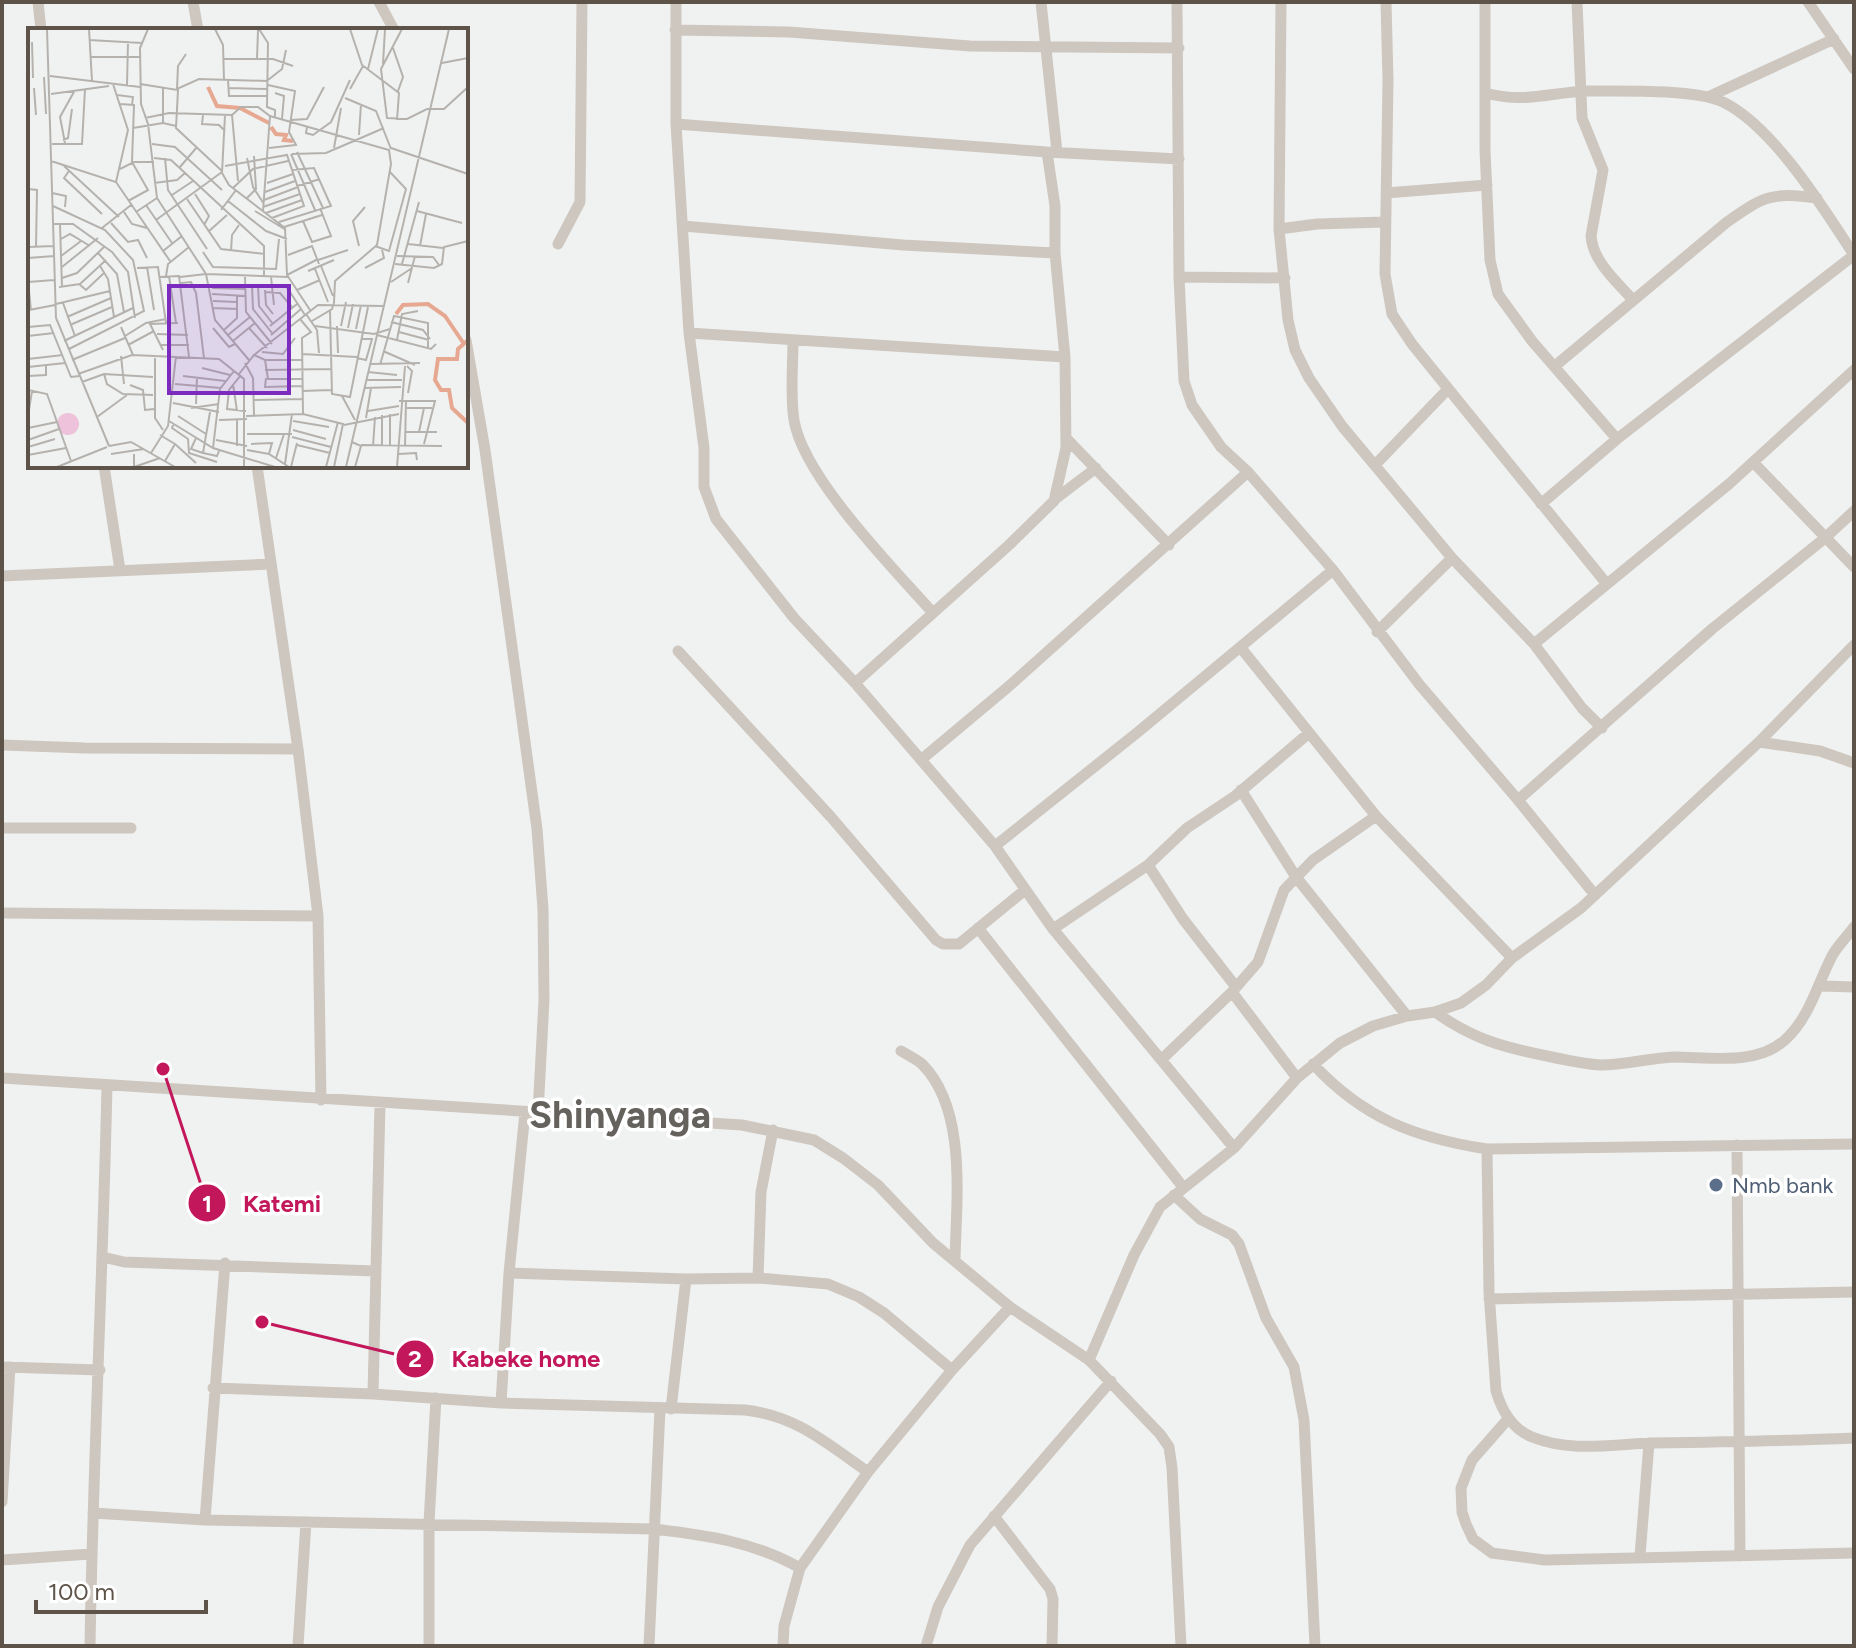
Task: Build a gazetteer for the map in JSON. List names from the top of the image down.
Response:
{
  "districts": ["Shinyanga"],
  "places": ["Katemi", "Nmb bank", "Kabeke home"],
  "scale_bar": "100 m"
}
